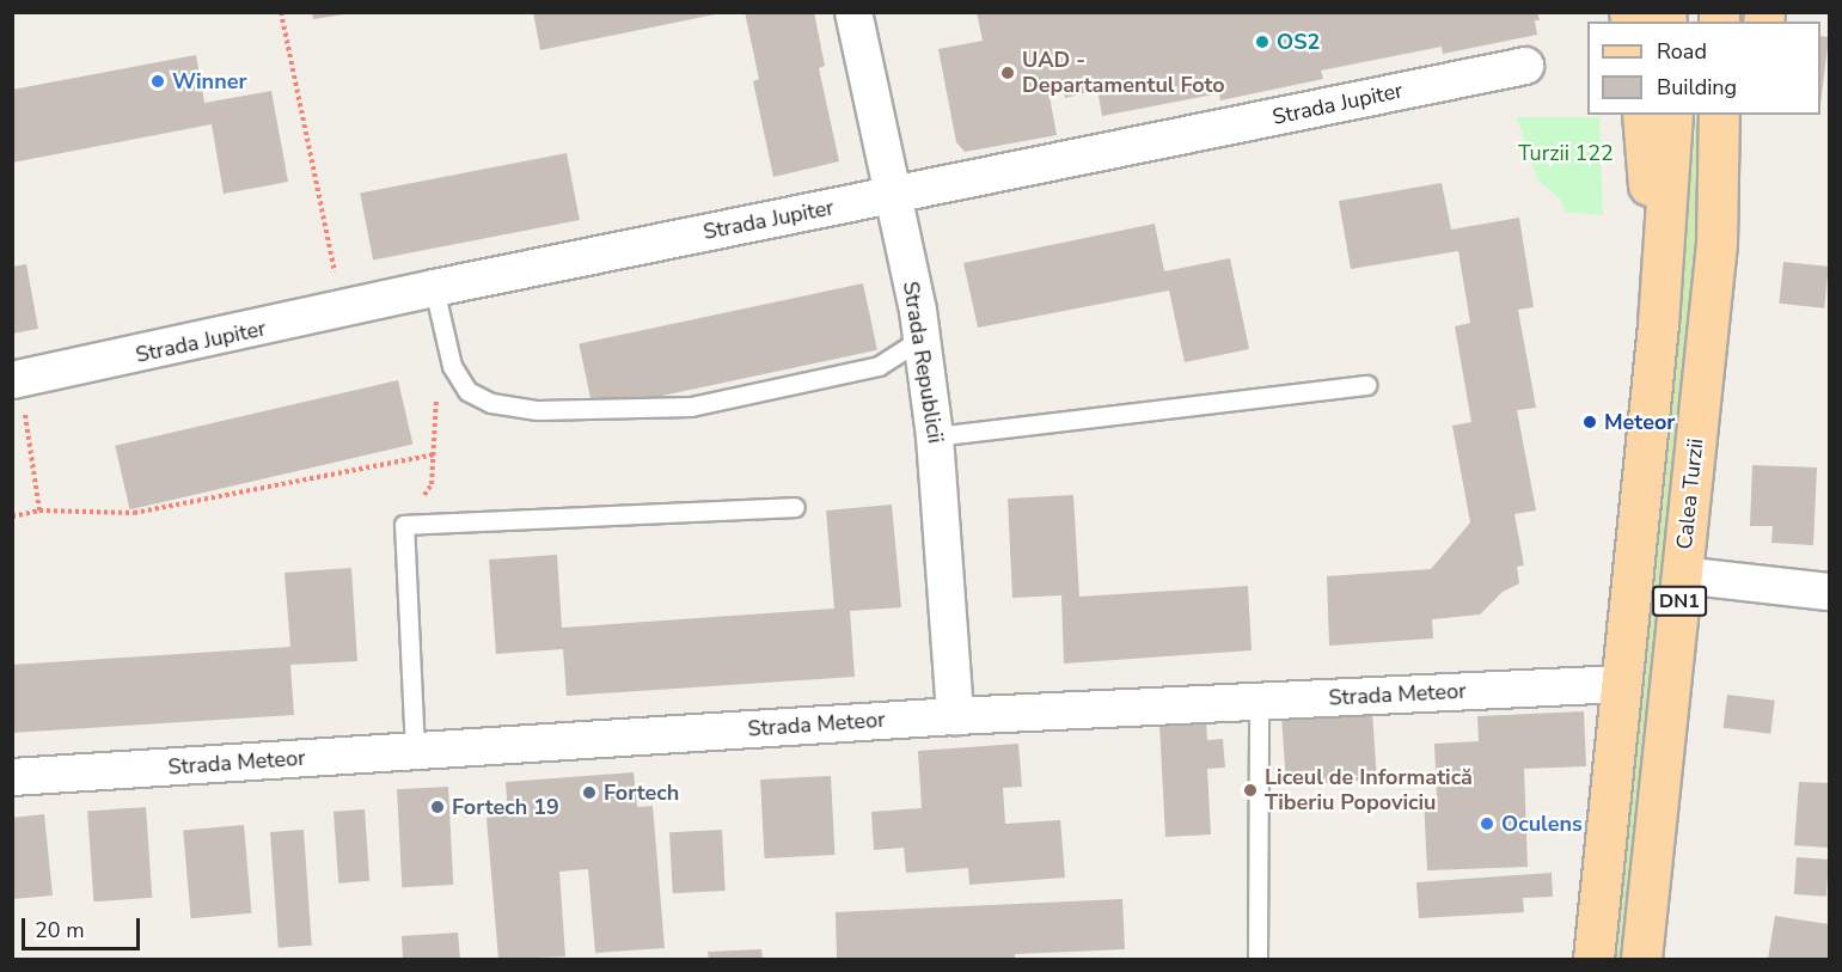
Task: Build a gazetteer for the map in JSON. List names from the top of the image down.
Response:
{
  "streets": {
    "main road": ["Calea Turzii", "DN1"],
    "street": ["Strada Jupiter", "Strada Republicii", "Strada Meteor"]
  },
  "crossings": [
    ["Strada Jupiter", "Strada Republicii"],
    ["Strada Republicii", "Strada Meteor"],
    ["Calea Turzii", "DN1"],
    ["DN1", "Strada Meteor"]
  ],
  "parks": ["Turzii 122"],
  "places": [
    "OS2",
    "UAD - Departamentul Foto",
    "Winner",
    "Meteor",
    "Liceul de Informatică Tiberiu Popoviciu",
    "Fortech",
    "Fortech 19",
    "Oculens"
  ],
  "legend": ["Road", "Building"],
  "scale_bar": "20 m"
}
